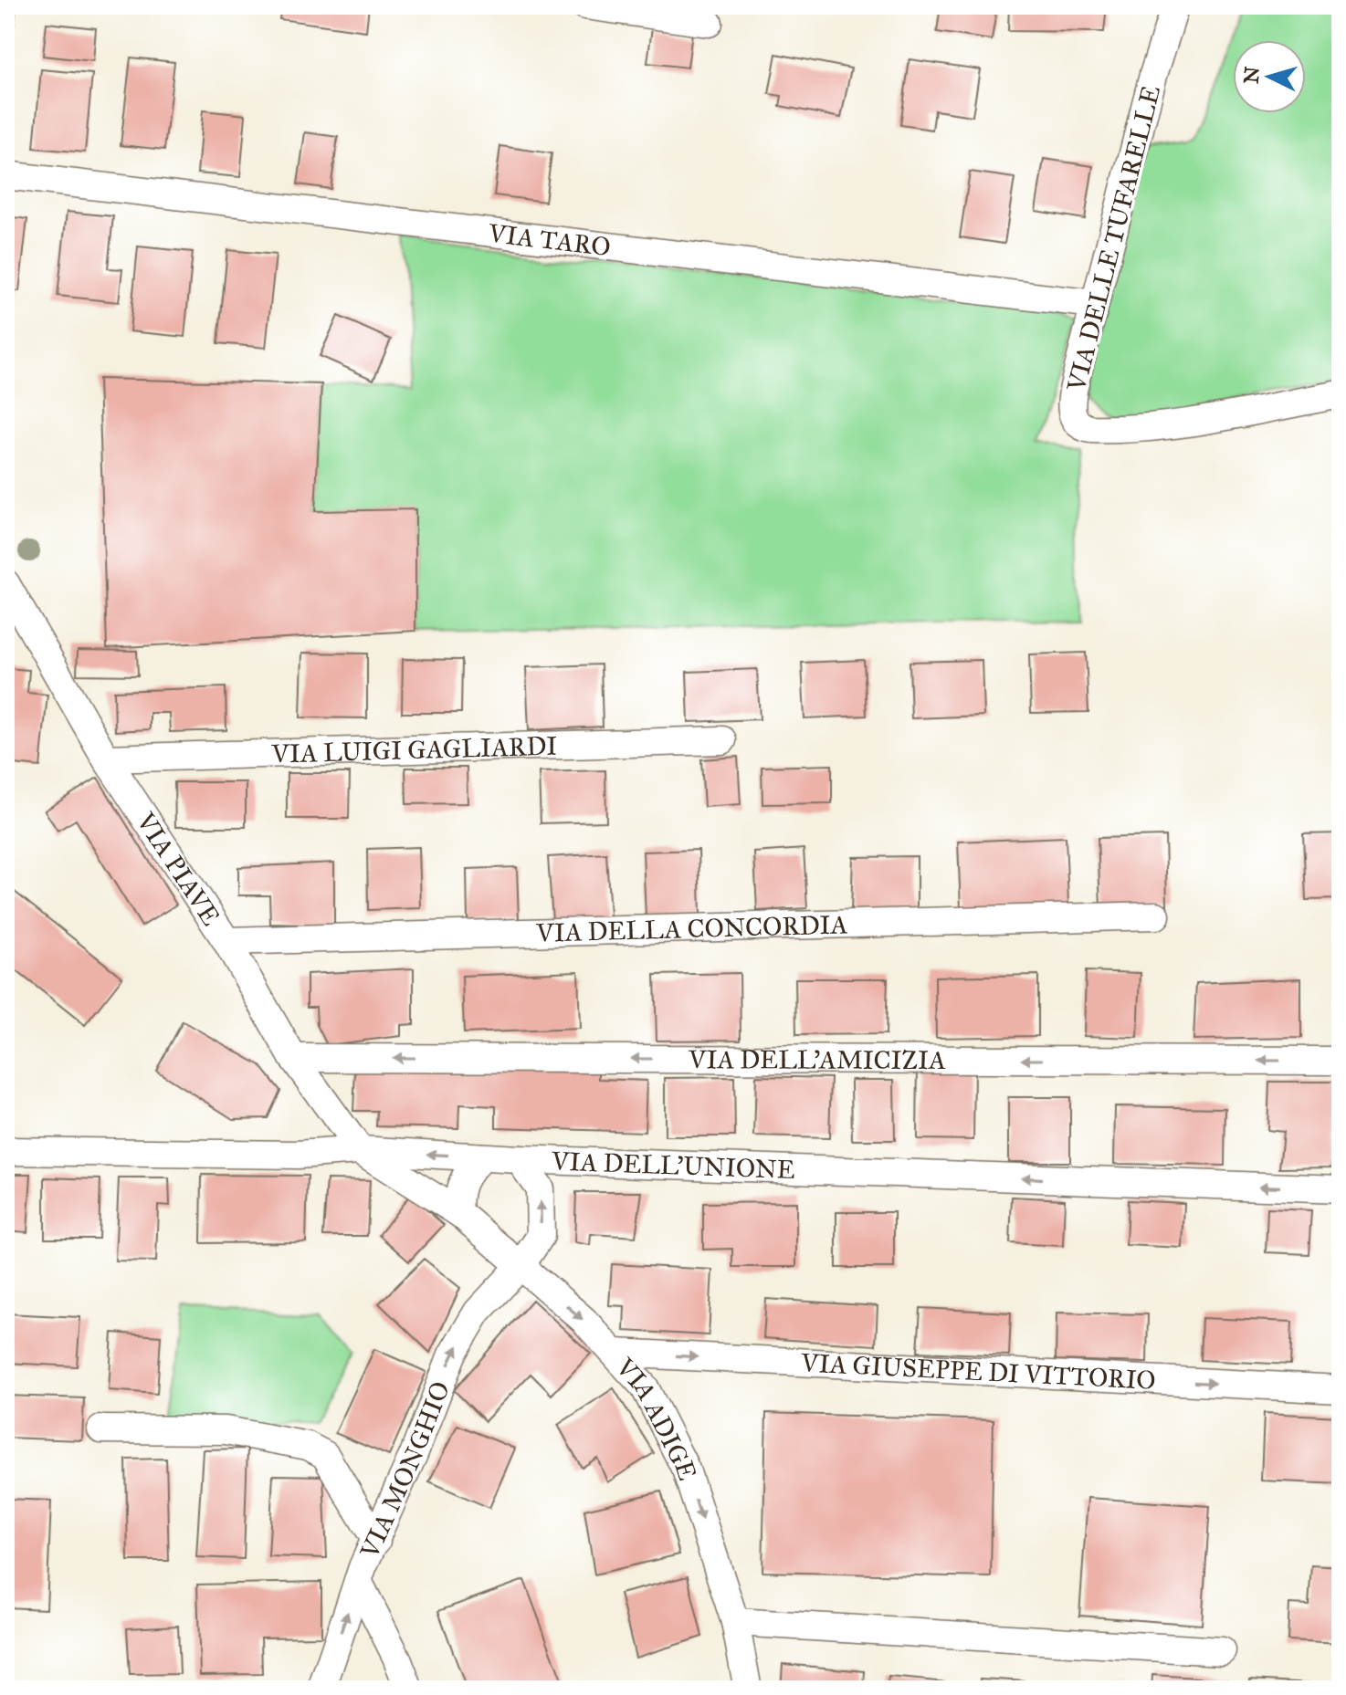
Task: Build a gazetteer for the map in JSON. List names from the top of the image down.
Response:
{
  "streets": {
    "street": [
      "VIA DELLE TUFARELLE",
      "VIA TARO",
      "VIA LUIGI GAGLIARDI",
      "VIA PIAVE",
      "VIA DELLA CONCORDIA",
      "VIA DELL'AMICIZIA",
      "VIA DELL'UNIONE",
      "VIA GIUSEPPE DI VITTORIO",
      "VIA ADIGE",
      "VIA MONGHIO"
    ]
  },
  "crossings": [
    ["VIA DELLE TUFARELLE", "VIA TARO"],
    ["VIA LUIGI GAGLIARDI", "VIA PIAVE"],
    ["VIA PIAVE", "VIA DELLA CONCORDIA"],
    ["VIA PIAVE", "VIA DELL'AMICIZIA"],
    ["VIA PIAVE", "VIA DELL'UNIONE"],
    ["VIA PIAVE", "VIA ADIGE"],
    ["VIA DELL'UNIONE", "VIA ADIGE"],
    ["VIA DELL'UNIONE", "VIA MONGHIO"],
    ["VIA GIUSEPPE DI VITTORIO", "VIA ADIGE"],
    ["VIA ADIGE", "VIA MONGHIO"]
  ],
  "one_way": [
    "VIA DELL'AMICIZIA",
    "VIA DELL'UNIONE",
    "VIA GIUSEPPE DI VITTORIO",
    "VIA ADIGE",
    "VIA MONGHIO"
  ],
  "north": "left"
}
